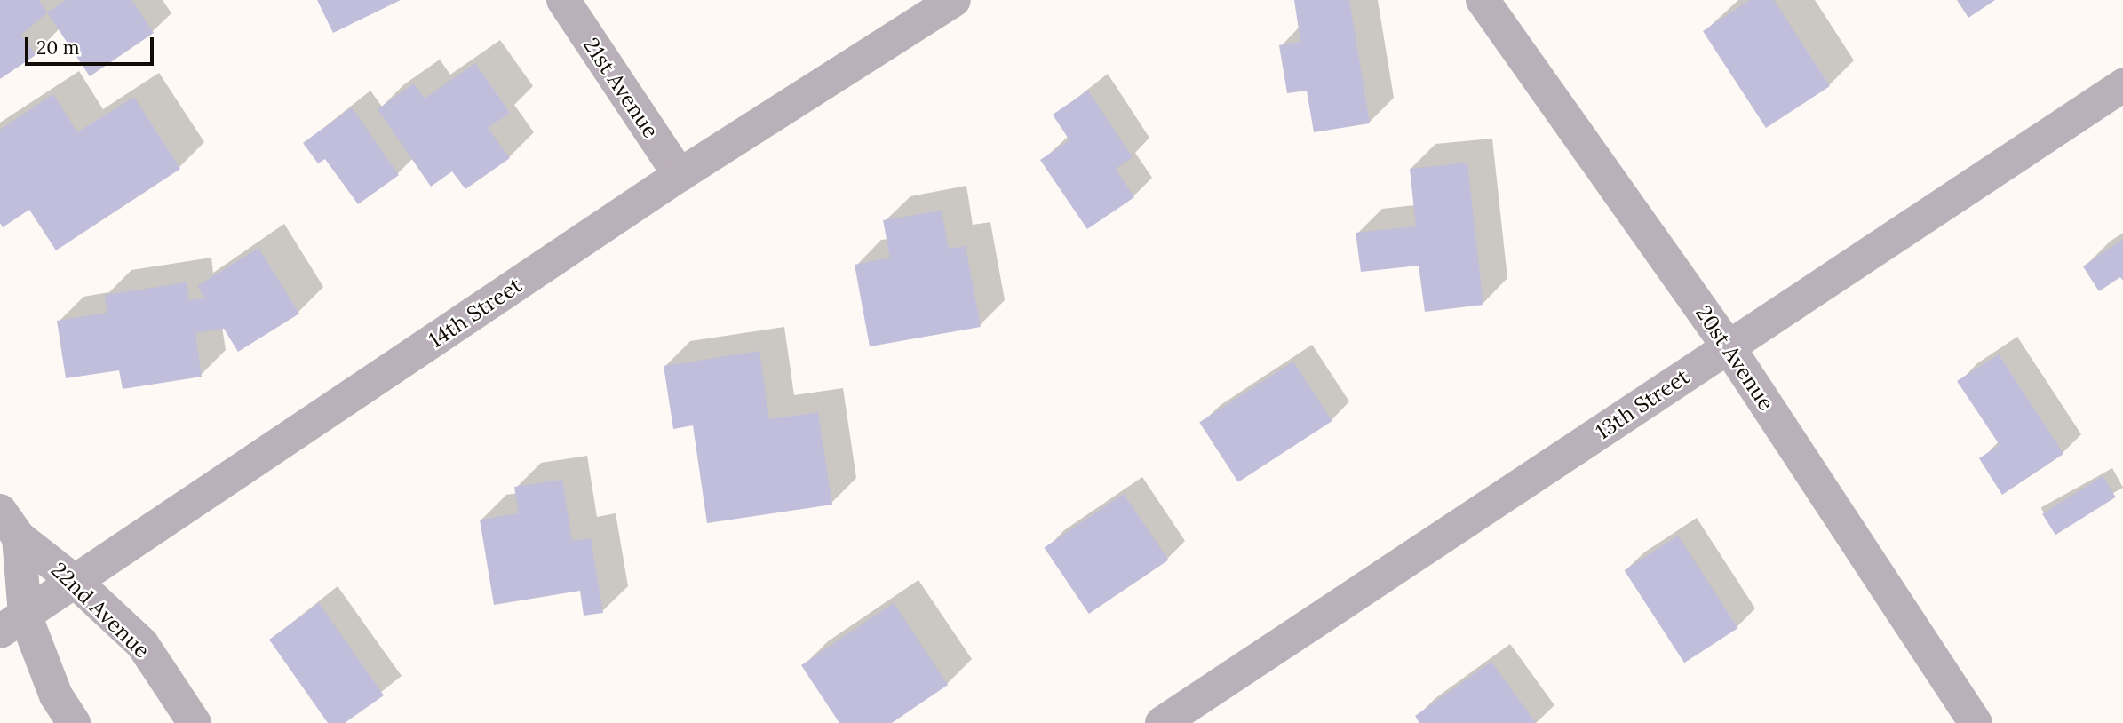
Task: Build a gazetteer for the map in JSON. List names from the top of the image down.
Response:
{
  "streets": {
    "street": [
      "21st Avenue",
      "14th Street",
      "20st Avenue",
      "13th Street",
      "22nd Avenue"
    ]
  },
  "crossings": [
    ["21st Avenue", "14th Street"],
    ["14th Street", "22nd Avenue"],
    ["20st Avenue", "13th Street"]
  ],
  "scale_bar": "20 m"
}
